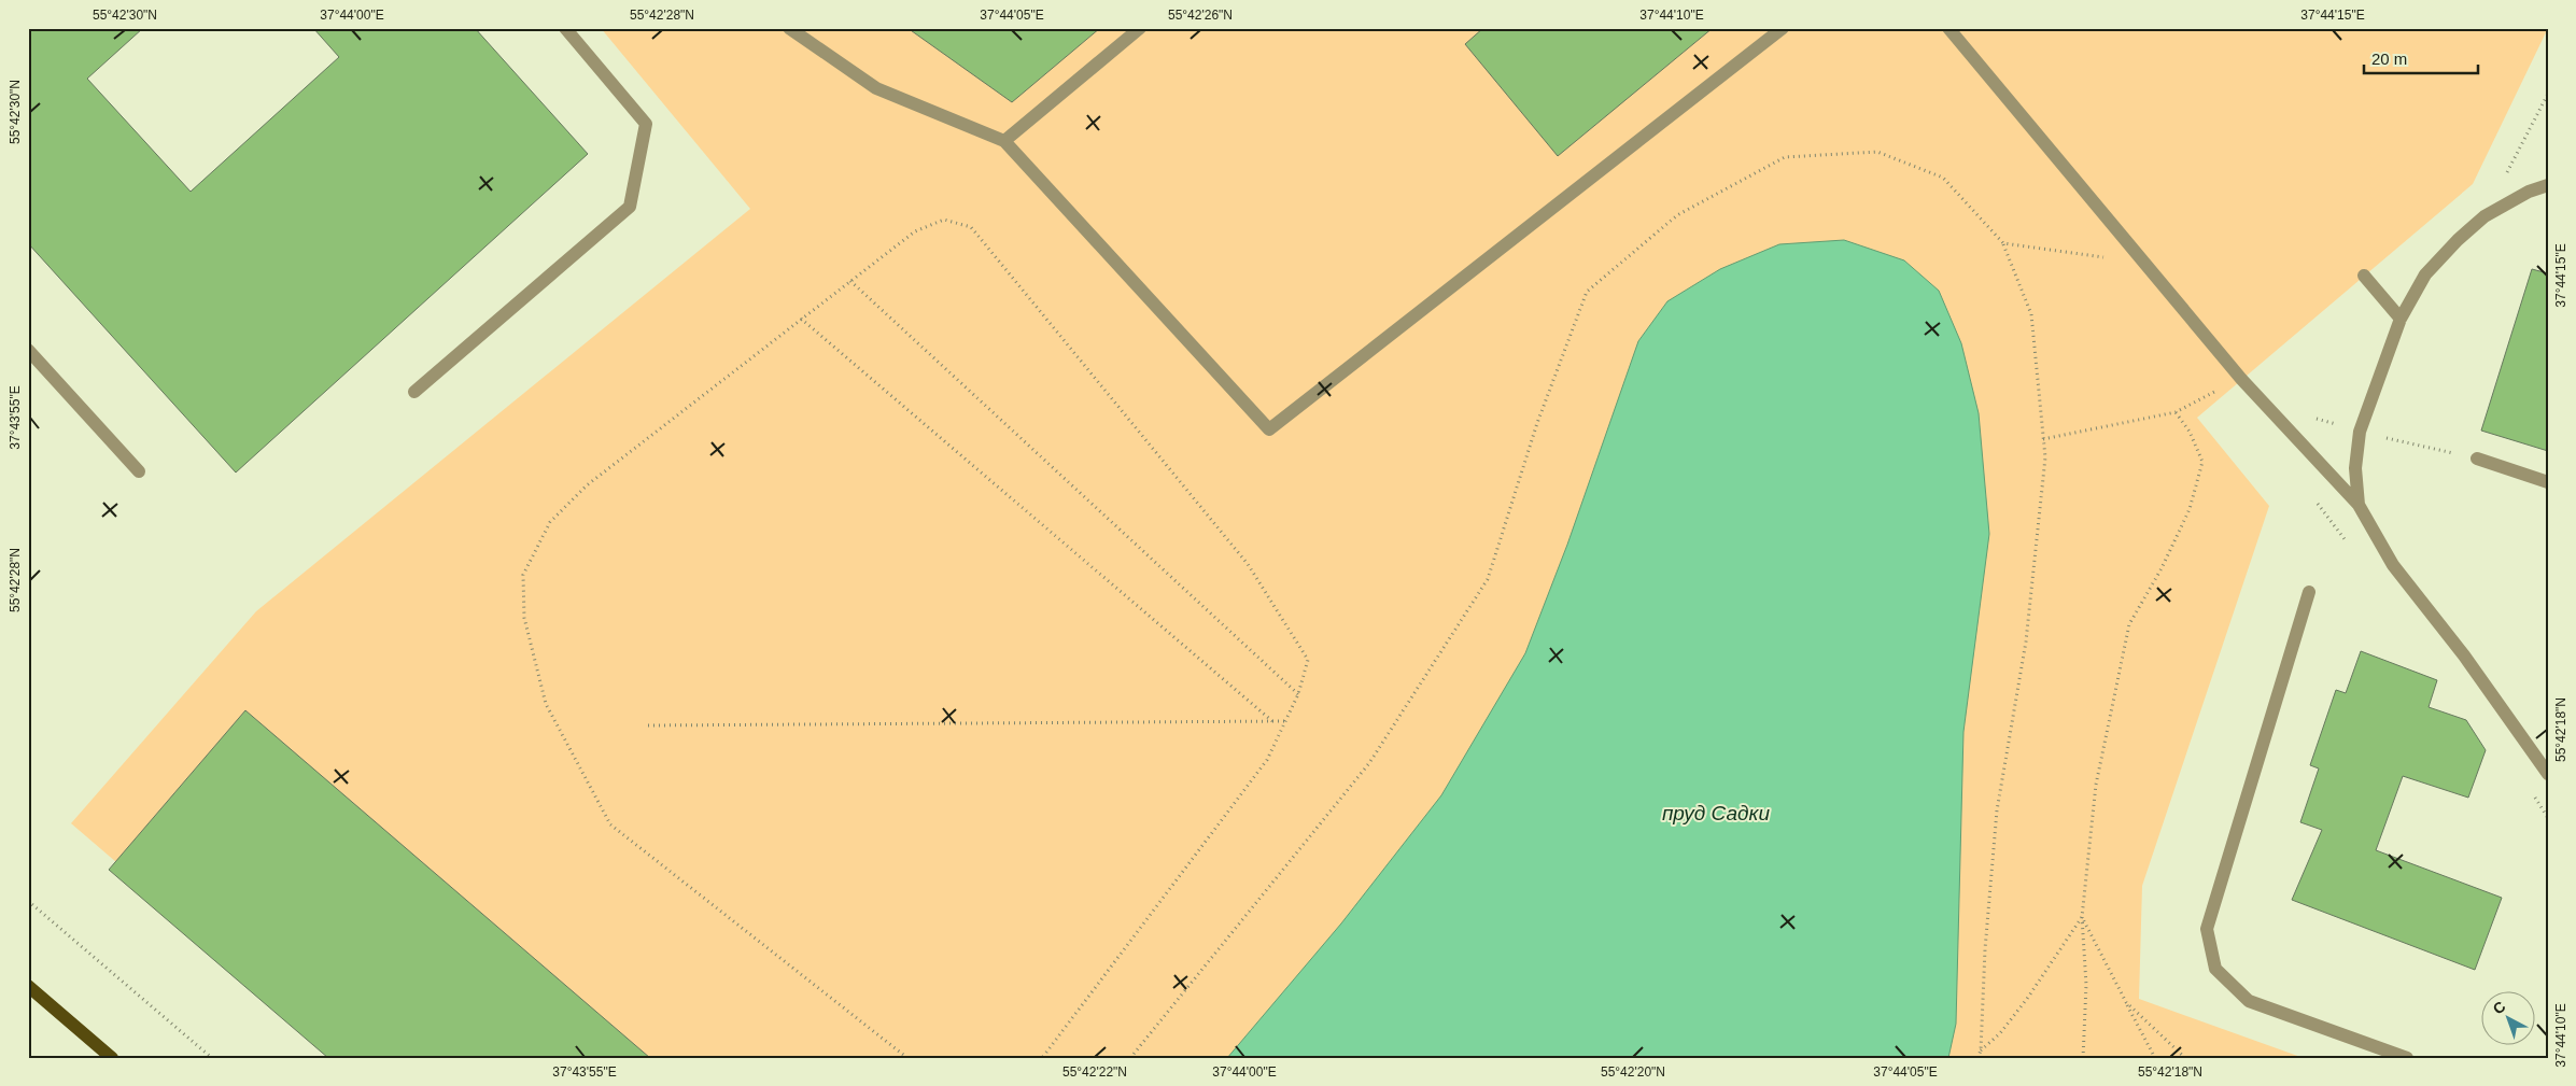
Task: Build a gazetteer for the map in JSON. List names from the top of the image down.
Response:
{
  "water": ["пруд Садки"],
  "scale_bar": "20 m",
  "north": "top left",
  "coordinates": [
    "55°42'30\"N",
    "37°44'00\"E",
    "55°42'28\"N",
    "37°44'05\"E",
    "55°42'26\"N",
    "37°44'10\"E",
    "37°44'15\"E",
    "37°43'55\"E",
    "55°42'18\"N",
    "55°42'22\"N",
    "55°42'20\"N"
  ]
}
